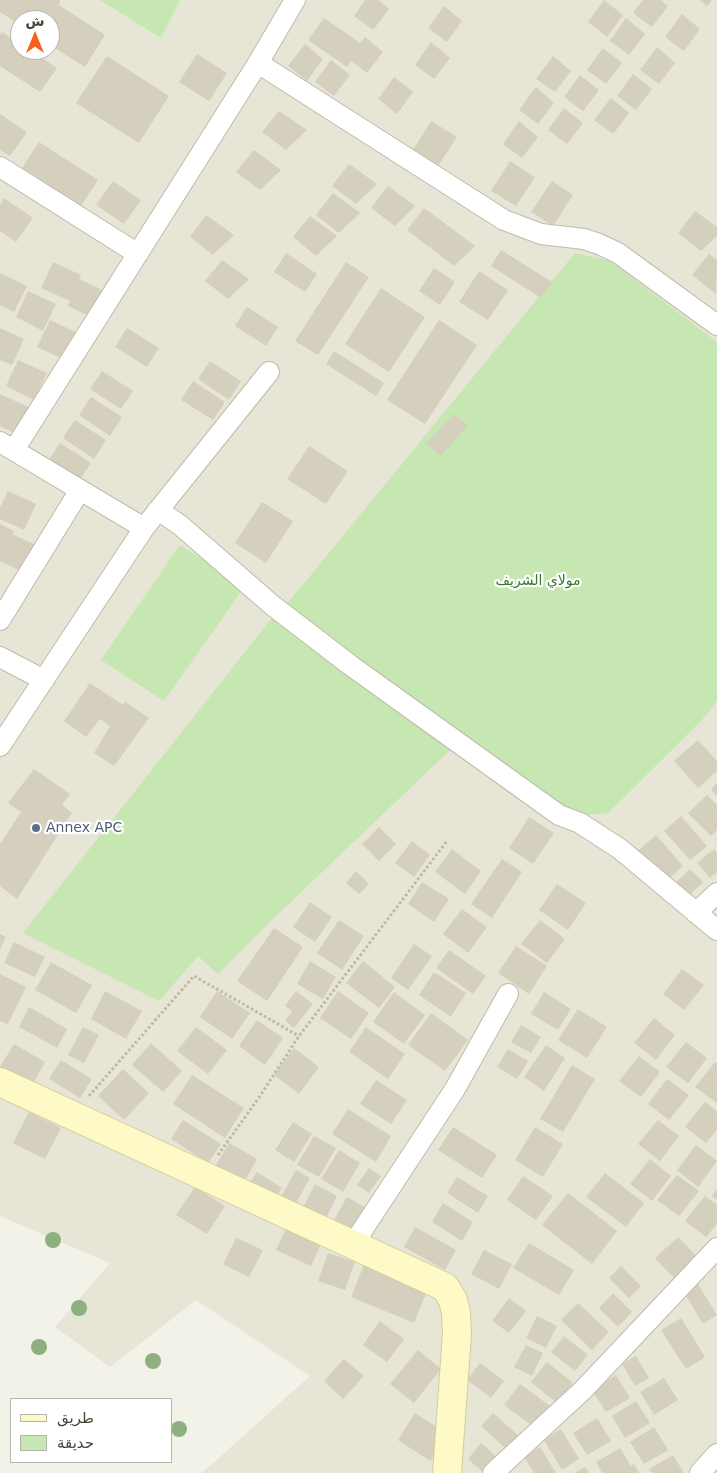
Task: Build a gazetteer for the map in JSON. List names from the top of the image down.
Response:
{
  "parks": ["مولاي الشريف"],
  "places": ["Annex APC"],
  "legend": ["طريق", "حديقة"],
  "north": "top"
}
